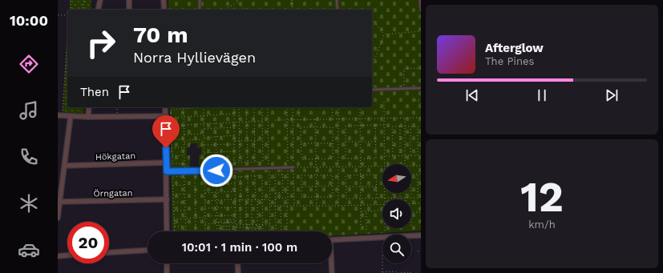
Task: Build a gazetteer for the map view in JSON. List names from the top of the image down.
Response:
{
  "streets": {
    "street": ["Hökgatan", "Örngatan"]
  },
  "north": "left",
  "page": {
    "tabs": "10:00",
    "turn": ["70 m", "Norra Hyllievägen"],
    "song": ["Afterglow", "The Pines"],
    "then": "Then",
    "tile": ["12", "km/h"],
    "limit": "20",
    "trip": "10:01 · 1 min · 100 m"
  }
}
